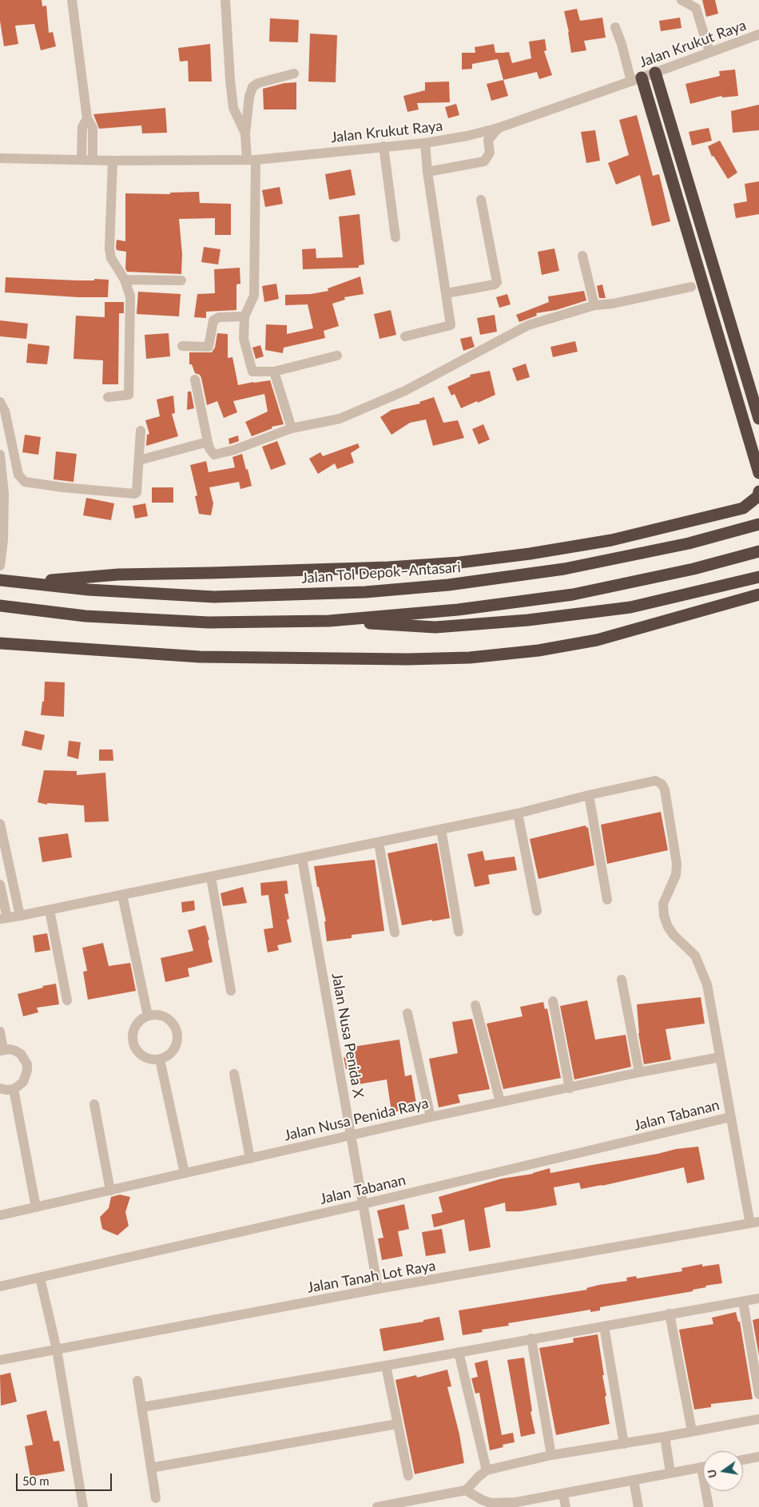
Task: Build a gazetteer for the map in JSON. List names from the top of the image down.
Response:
{
  "streets": {
    "highway": ["Jalan Tol Depok–Antasari"],
    "street": [
      "Jalan Krukut Raya",
      "Jalan Nusa Penida X",
      "Jalan Tabanan",
      "Jalan Nusa Penida Raya",
      "Jalan Tanah Lot Raya"
    ]
  },
  "crossings": [
    ["Jalan Nusa Penida X", "Jalan Tabanan"],
    ["Jalan Nusa Penida X", "Jalan Nusa Penida Raya"],
    ["Jalan Nusa Penida X", "Jalan Tanah Lot Raya"]
  ],
  "scale_bar": "50 m",
  "north": "left"
}
